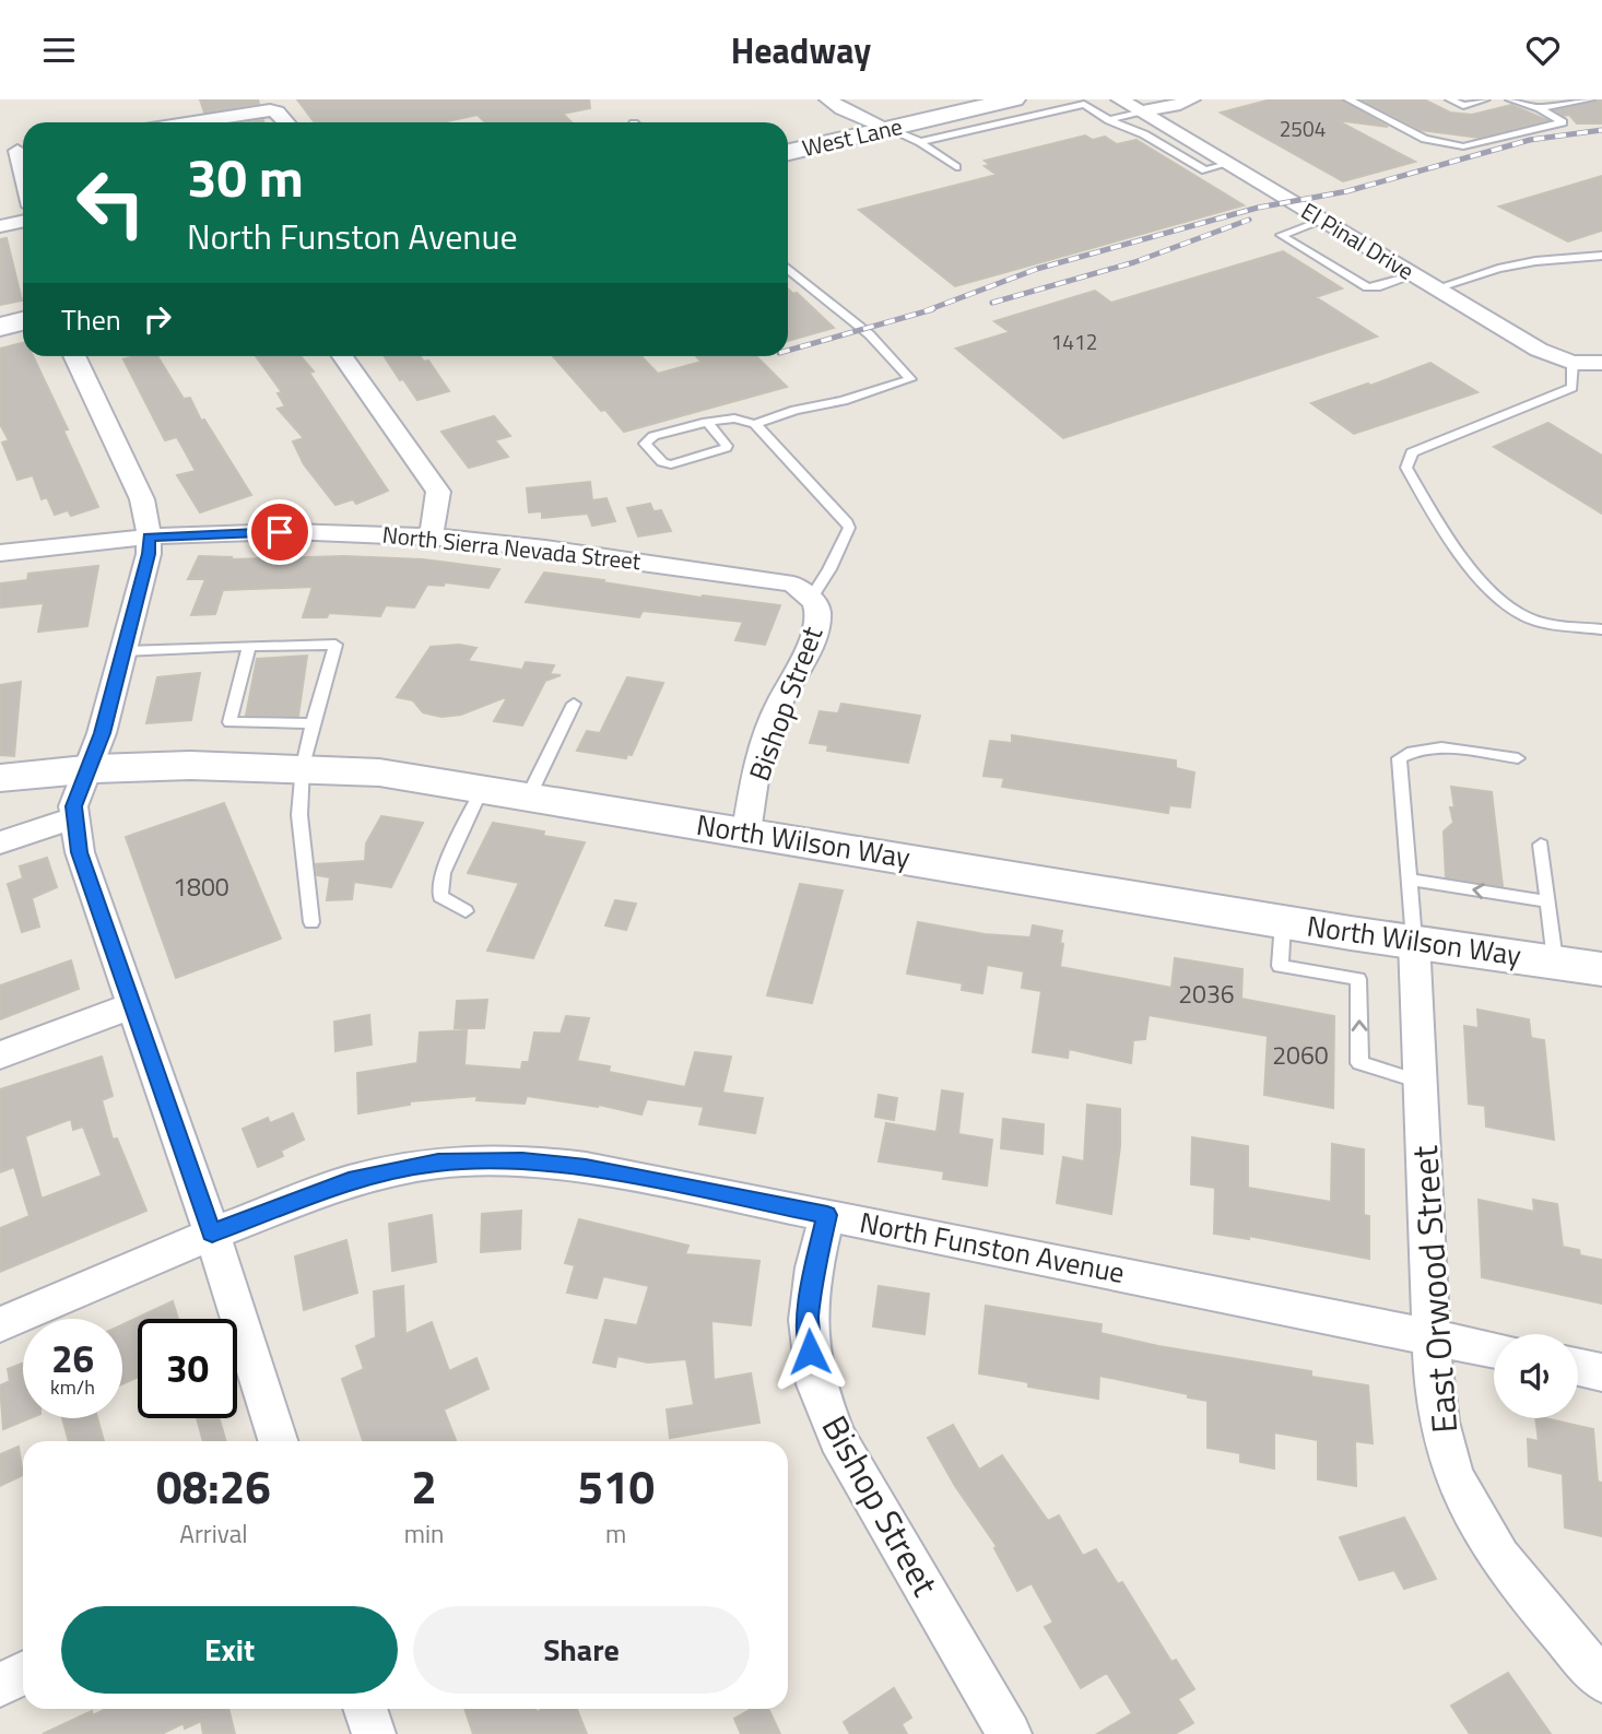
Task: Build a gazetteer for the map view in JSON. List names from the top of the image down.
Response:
{
  "streets": {
    "main road": ["West Lane", "North Wilson Way"],
    "street": [
      "El Pinal Drive",
      "North Sierra Nevada Street",
      "Bishop Street",
      "North Funston Avenue",
      "East Orwood Street"
    ]
  },
  "crossings": [
    ["North Sierra Nevada Street", "Bishop Street"],
    ["Bishop Street", "North Wilson Way"],
    ["Bishop Street", "North Funston Avenue"],
    ["North Wilson Way", "East Orwood Street"],
    ["North Funston Avenue", "East Orwood Street"]
  ],
  "house_numbers": [
    "2504",
    "1412",
    "1800",
    "2036",
    "2060"
  ],
  "page": {
    "header": "Headway",
    "turn": ["30 m", "North Funston Avenue"],
    "then": "Then",
    "speed": "26 km/h",
    "limit": "30",
    "eta": [
      "08:26",
      "Arrival",
      "2",
      "min",
      "510",
      "m"
    ],
    "buttons": ["Exit", "Share"]
  }
}
